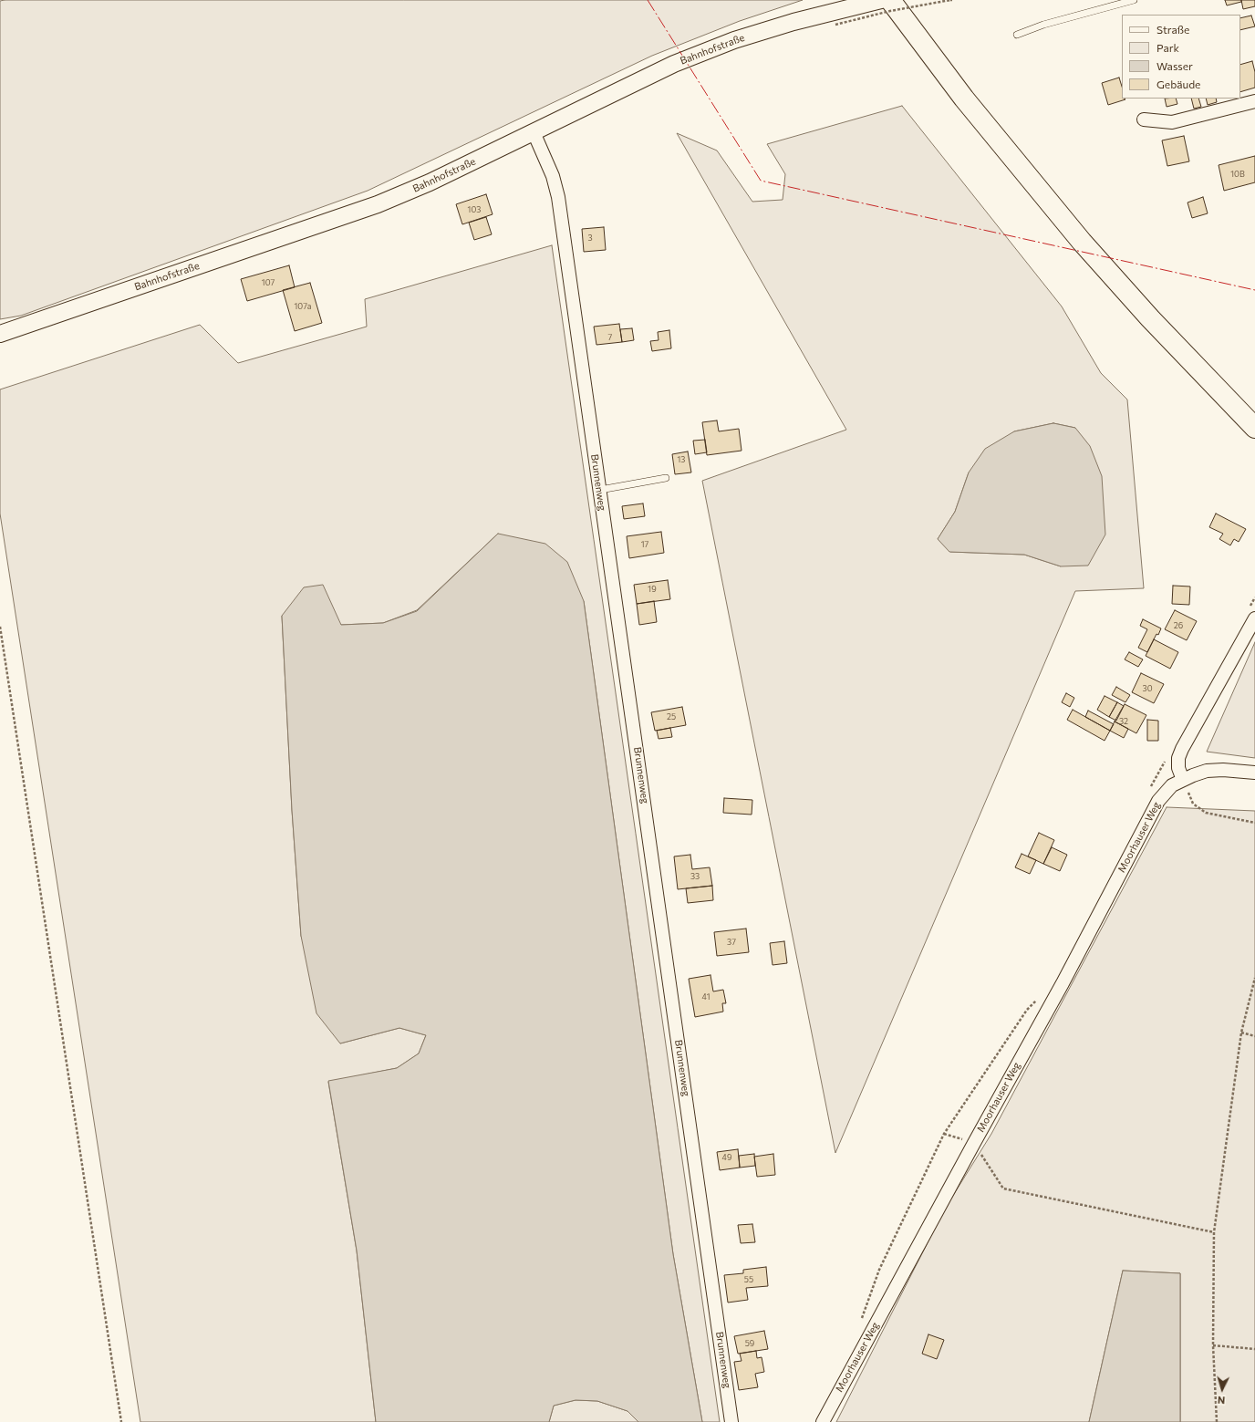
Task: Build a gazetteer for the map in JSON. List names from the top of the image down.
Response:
{
  "streets": {
    "street": ["Bahnhofstraße", "Brunnenweg", "Moorhauser Weg"]
  },
  "crossings": [
    ["Bahnhofstraße", "Brunnenweg"]
  ],
  "house_numbers": [
    "10B",
    "103",
    "3",
    "107",
    "107a",
    "7",
    "13",
    "17",
    "19",
    "26",
    "30",
    "25",
    "32",
    "33",
    "37",
    "41",
    "49",
    "55",
    "59"
  ],
  "legend": [
    "Straße",
    "Park",
    "Wasser",
    "Gebäude"
  ],
  "north": "bottom"
}
